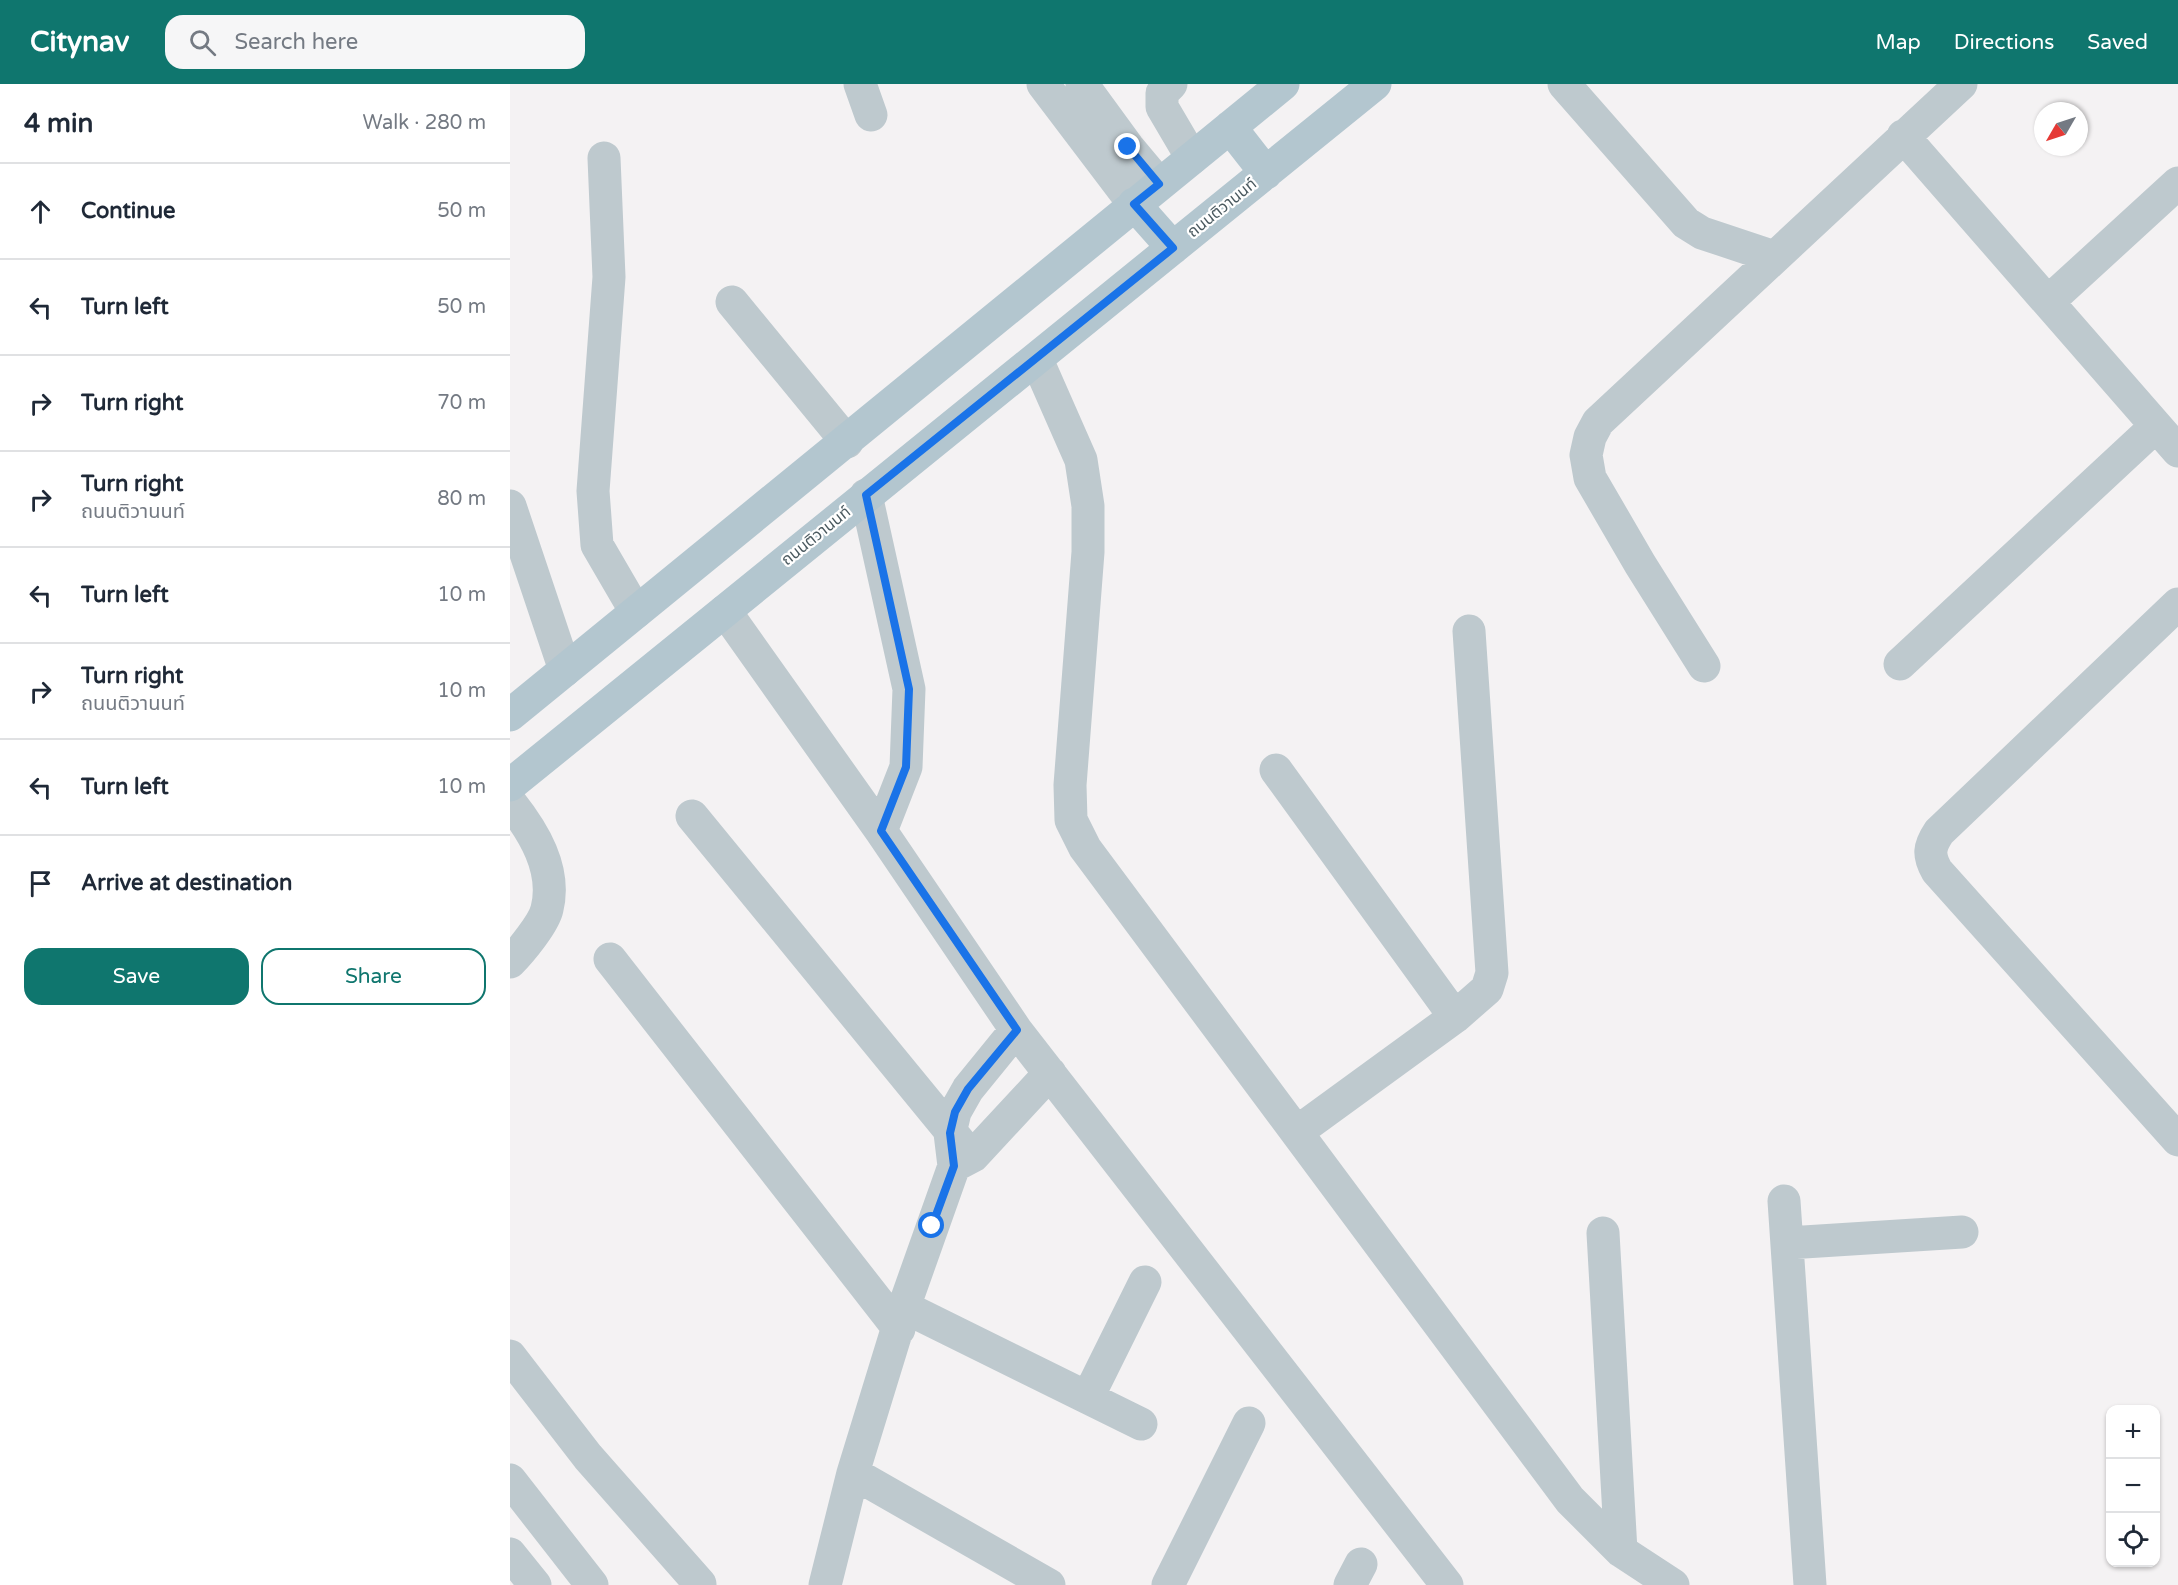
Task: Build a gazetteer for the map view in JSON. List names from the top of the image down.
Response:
{
  "streets": {
    "main road": ["ถนนติวานนท์"]
  },
  "north": "bottom left",
  "page": {
    "header": "Citynav",
    "search": "Search here",
    "nav": ["Map", "Directions", "Saved"],
    "heading": ["4 min", "Walk · 280 m"],
    "list": [
      ["Continue", "50 m"],
      ["Turn left", "50 m"],
      ["Turn right", "70 m"],
      ["Turn right", "ถนนติวานนท์", "80 m"],
      ["Turn left", "10 m"],
      ["Turn right", "ถนนติวานนท์", "10 m"],
      ["Turn left", "10 m"],
      "Arrive at destination"
    ],
    "buttons": ["Save", "Share"],
    "map_buttons": ["+", "−"]
  }
}
